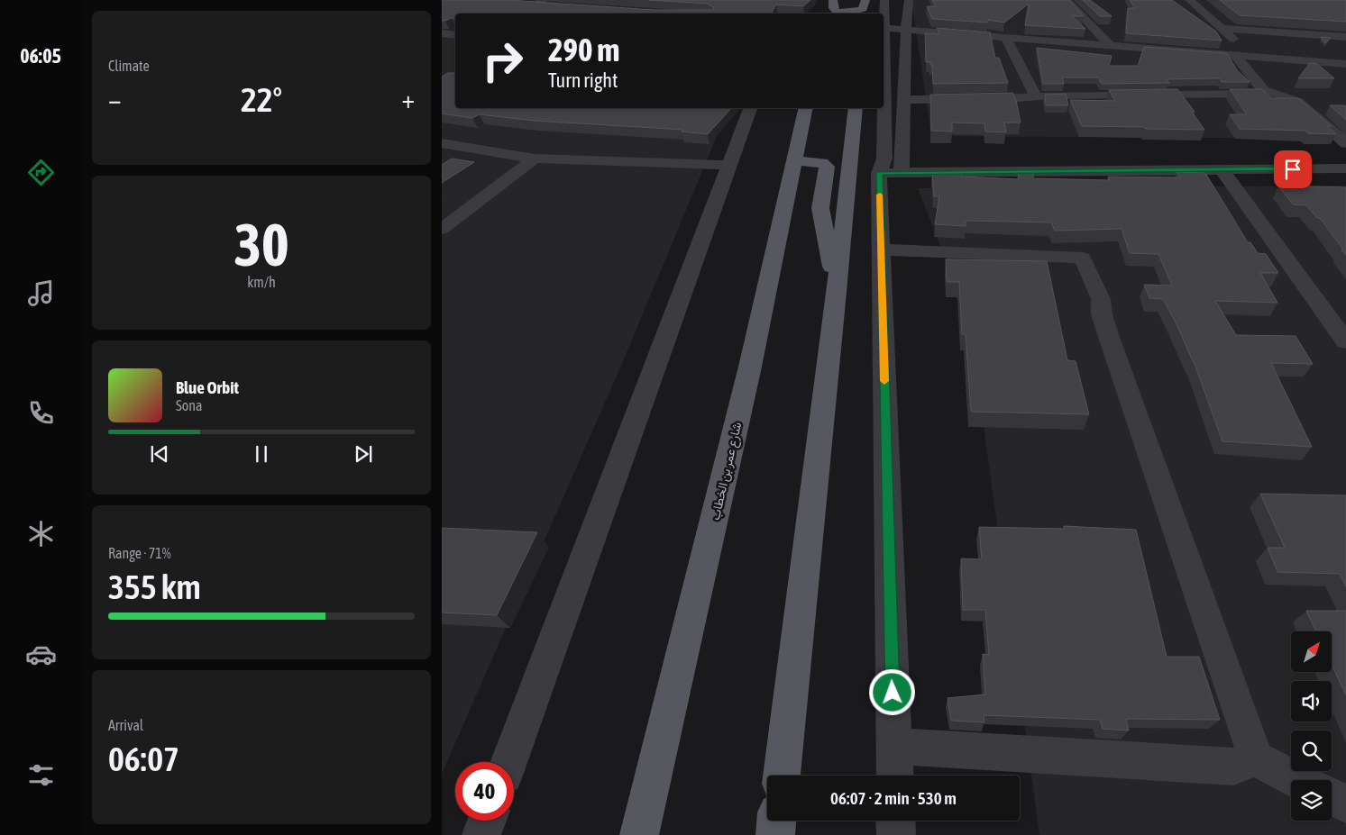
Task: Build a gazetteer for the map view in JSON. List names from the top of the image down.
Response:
{
  "streets": {
    "main road": ["شارع عمر بن الخطاب"]
  },
  "north": "top right",
  "page": {
    "tabs": "06:05",
    "tile": [
      "Climate",
      ["30", "km/h"],
      ["Range · 71%", "355 km"],
      ["Arrival", "06:07"]
    ],
    "turn": ["290 m", "Turn right"],
    "heat": ["−", "22°", "+"],
    "song": ["Blue Orbit", "Sona"],
    "limit": "40",
    "trip": "06:07 · 2 min · 530 m"
  }
}
